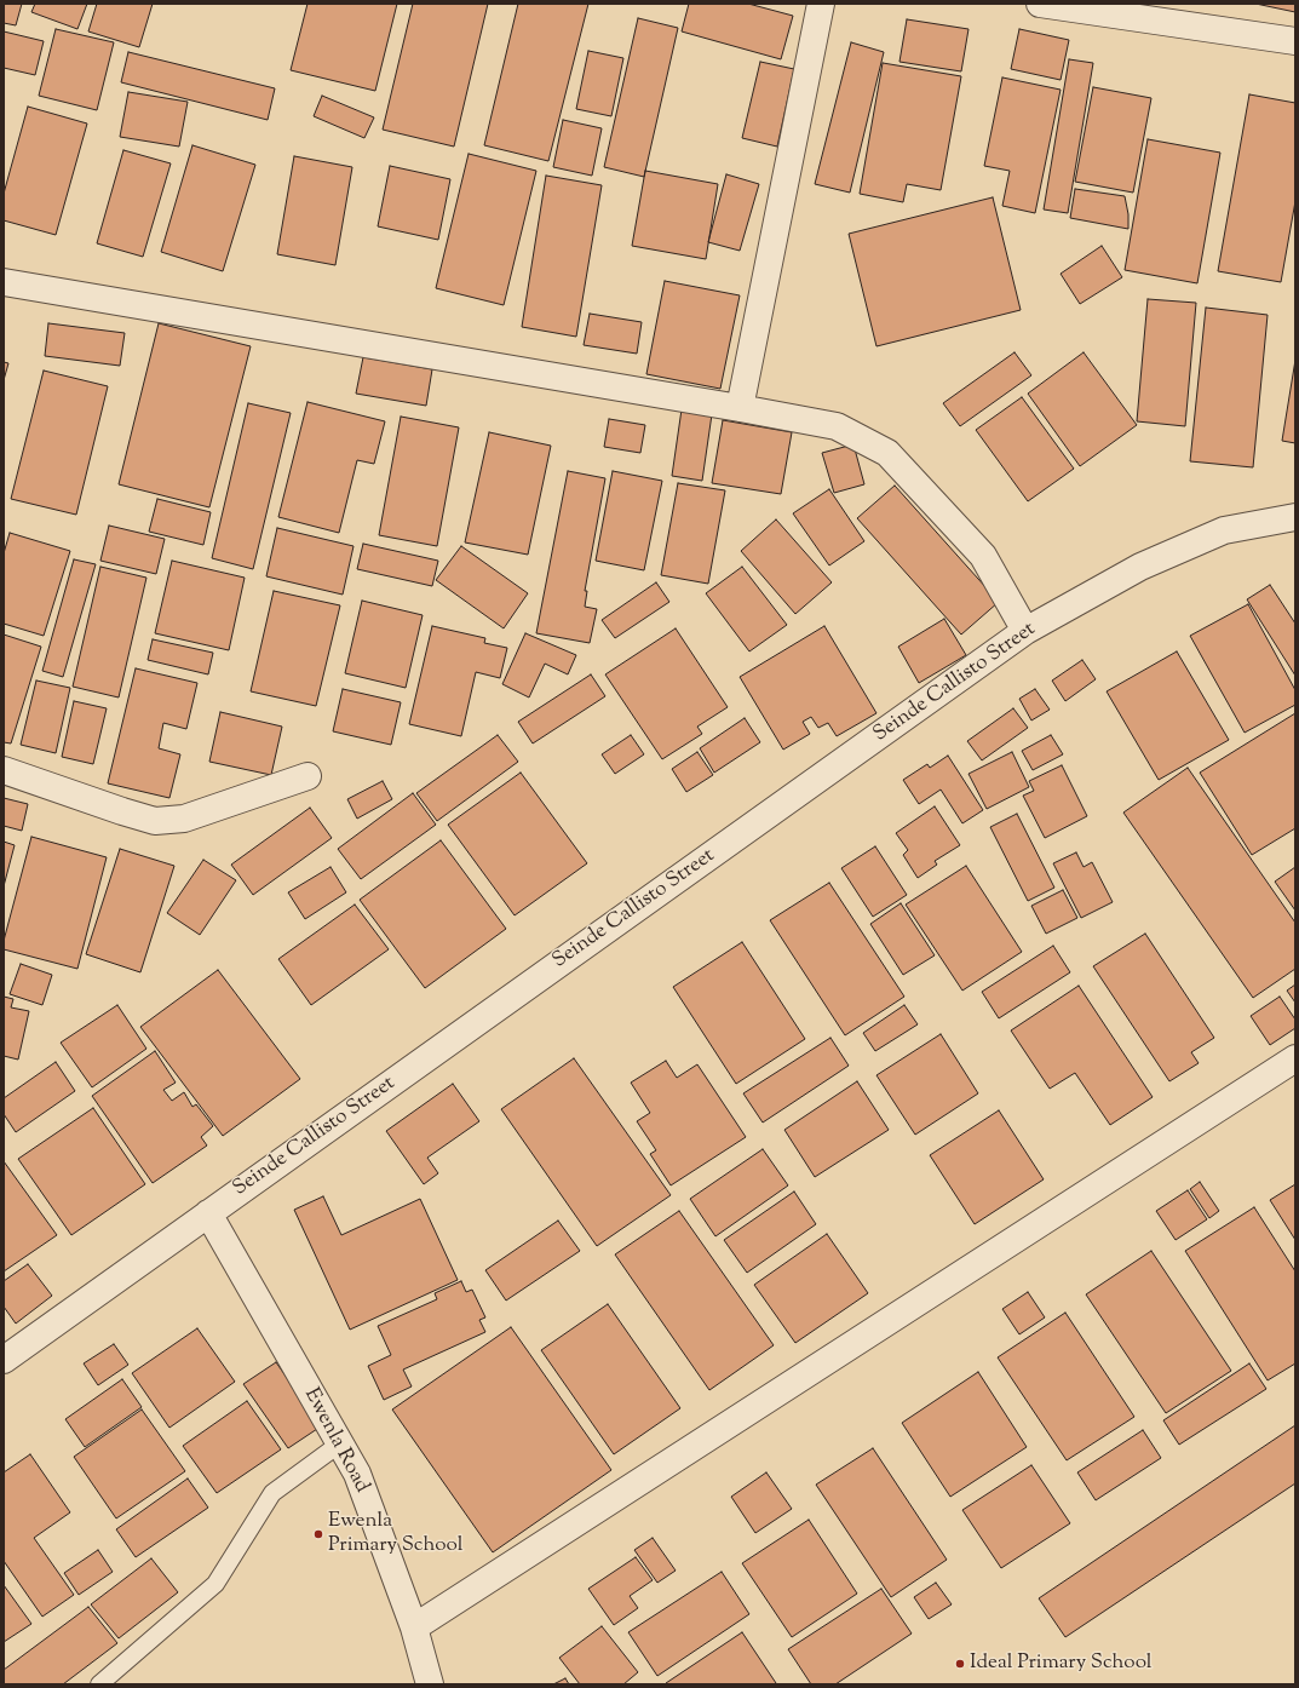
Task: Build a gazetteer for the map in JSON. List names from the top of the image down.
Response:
{
  "streets": {
    "street": ["Seinde Callisto Street", "Ewenla Road"]
  },
  "crossings": [
    ["Seinde Callisto Street", "Ewenla Road"]
  ],
  "places": ["Ewenla Primary School", "Ideal Primary School"]
}
